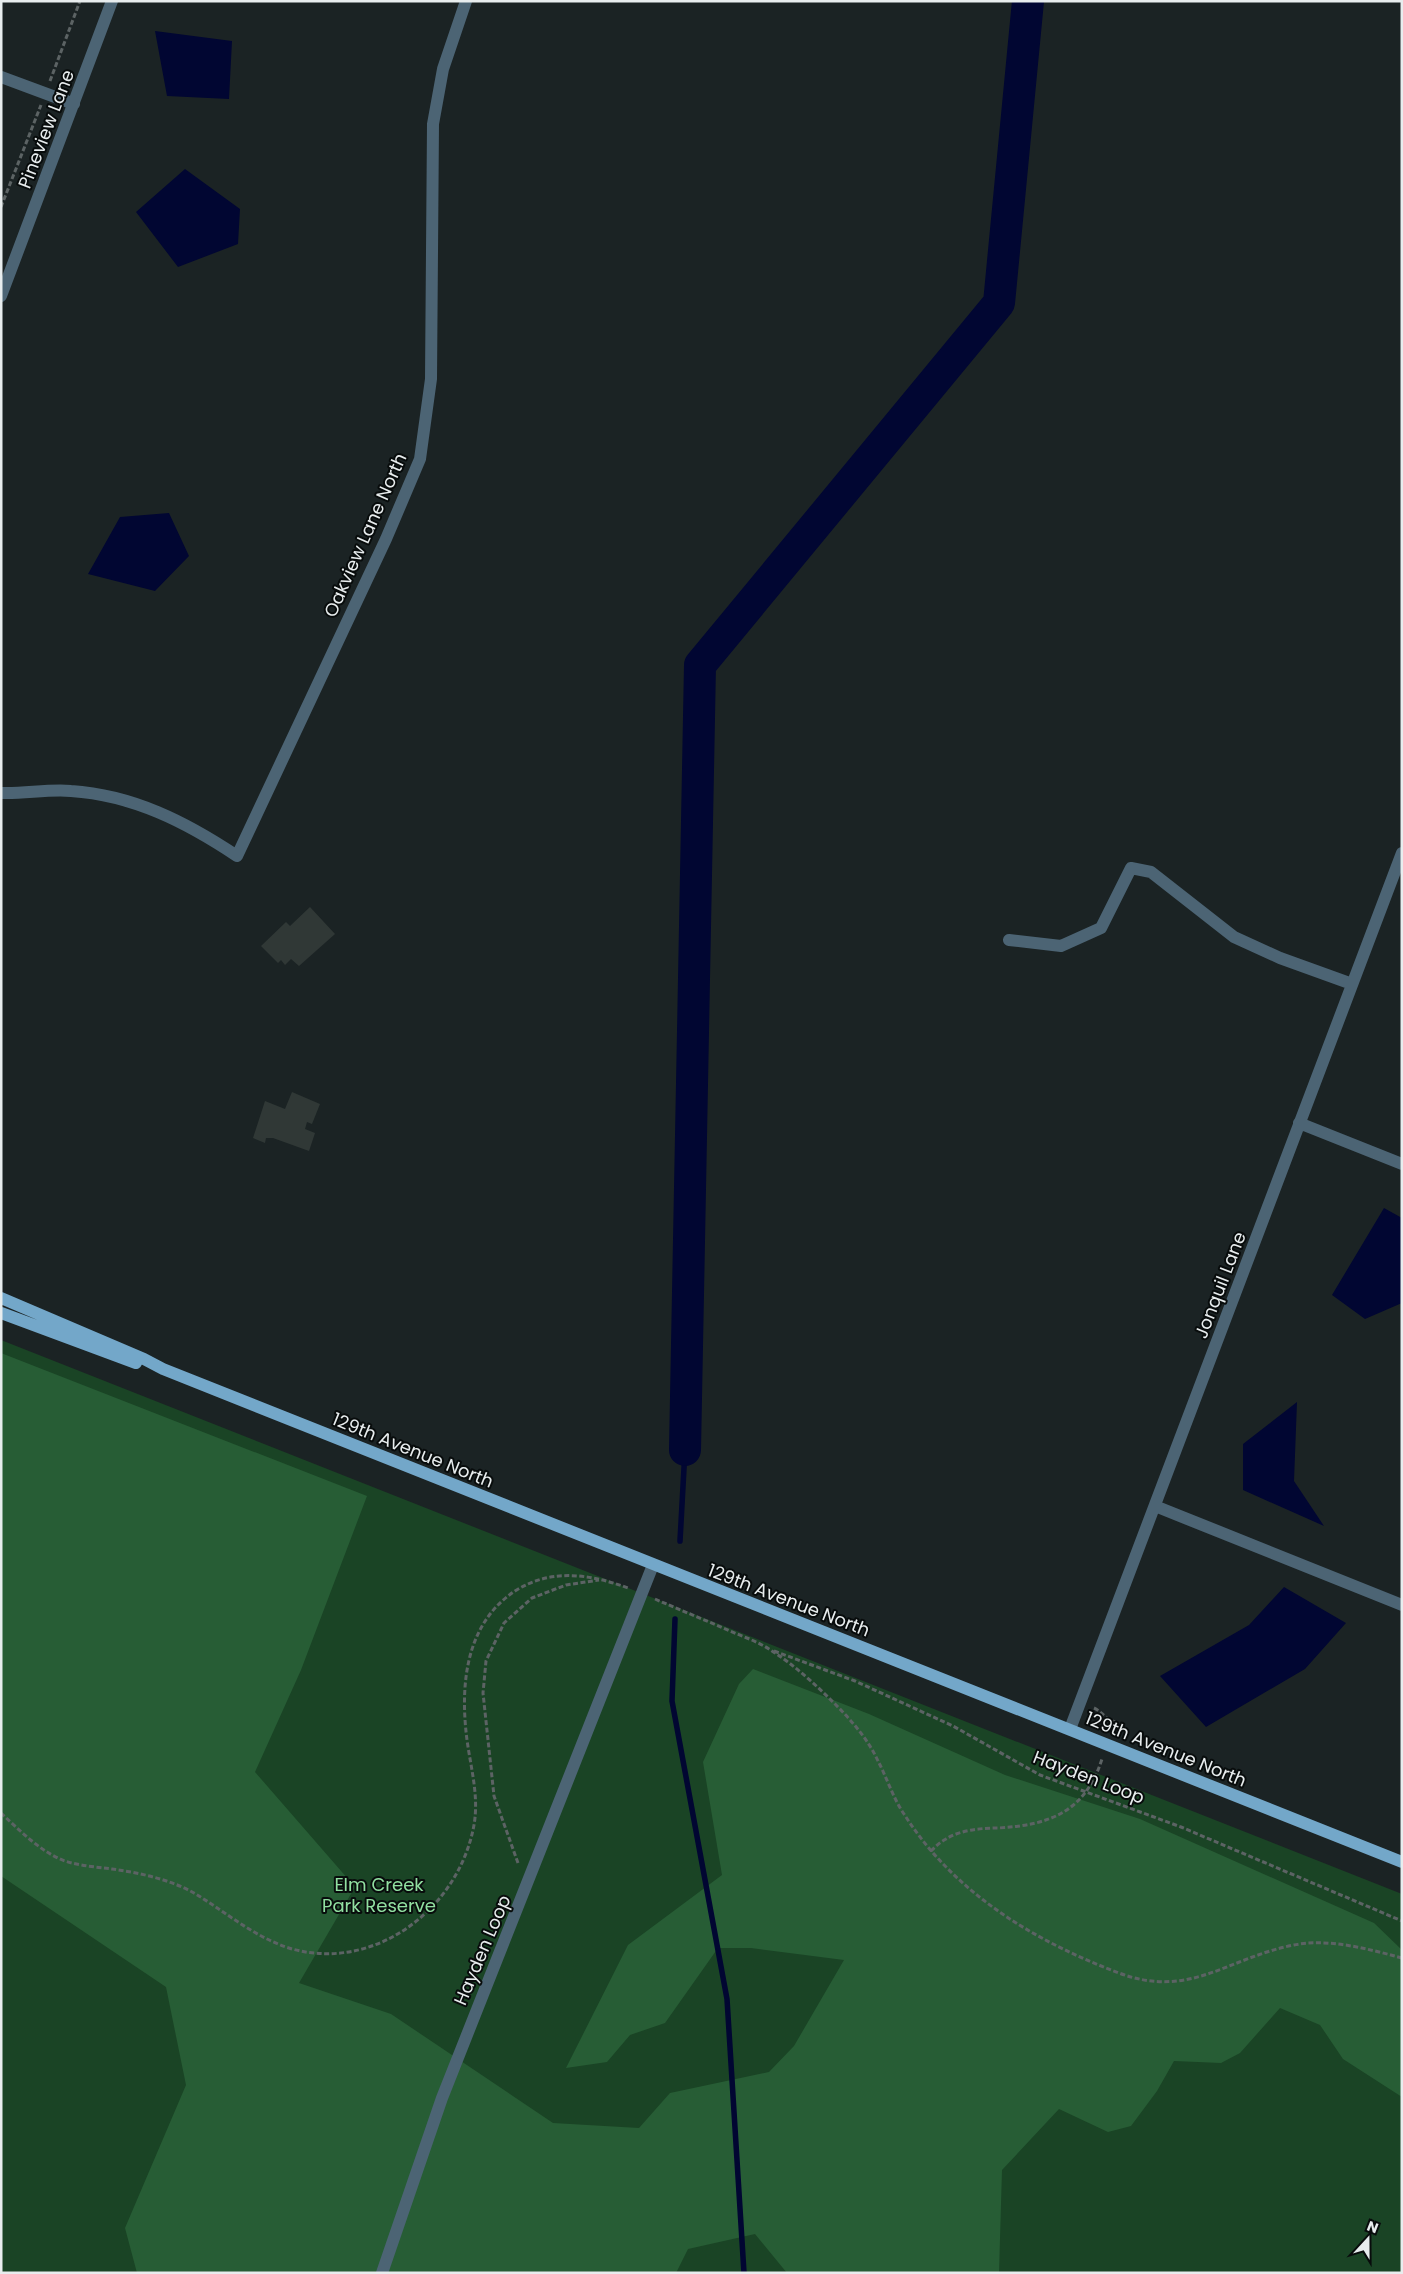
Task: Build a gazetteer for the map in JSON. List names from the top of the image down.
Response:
{
  "streets": {
    "main road": ["129th Avenue North"],
    "street": ["Pineview Lane", "Oakview Lane North", "Jonquil Lane"],
    "path": ["Hayden Loop"]
  },
  "crossings": [
    ["Jonquil Lane", "129th Avenue North"]
  ],
  "parks": ["Elm Creek Park Reserve"],
  "north": "top"
}
